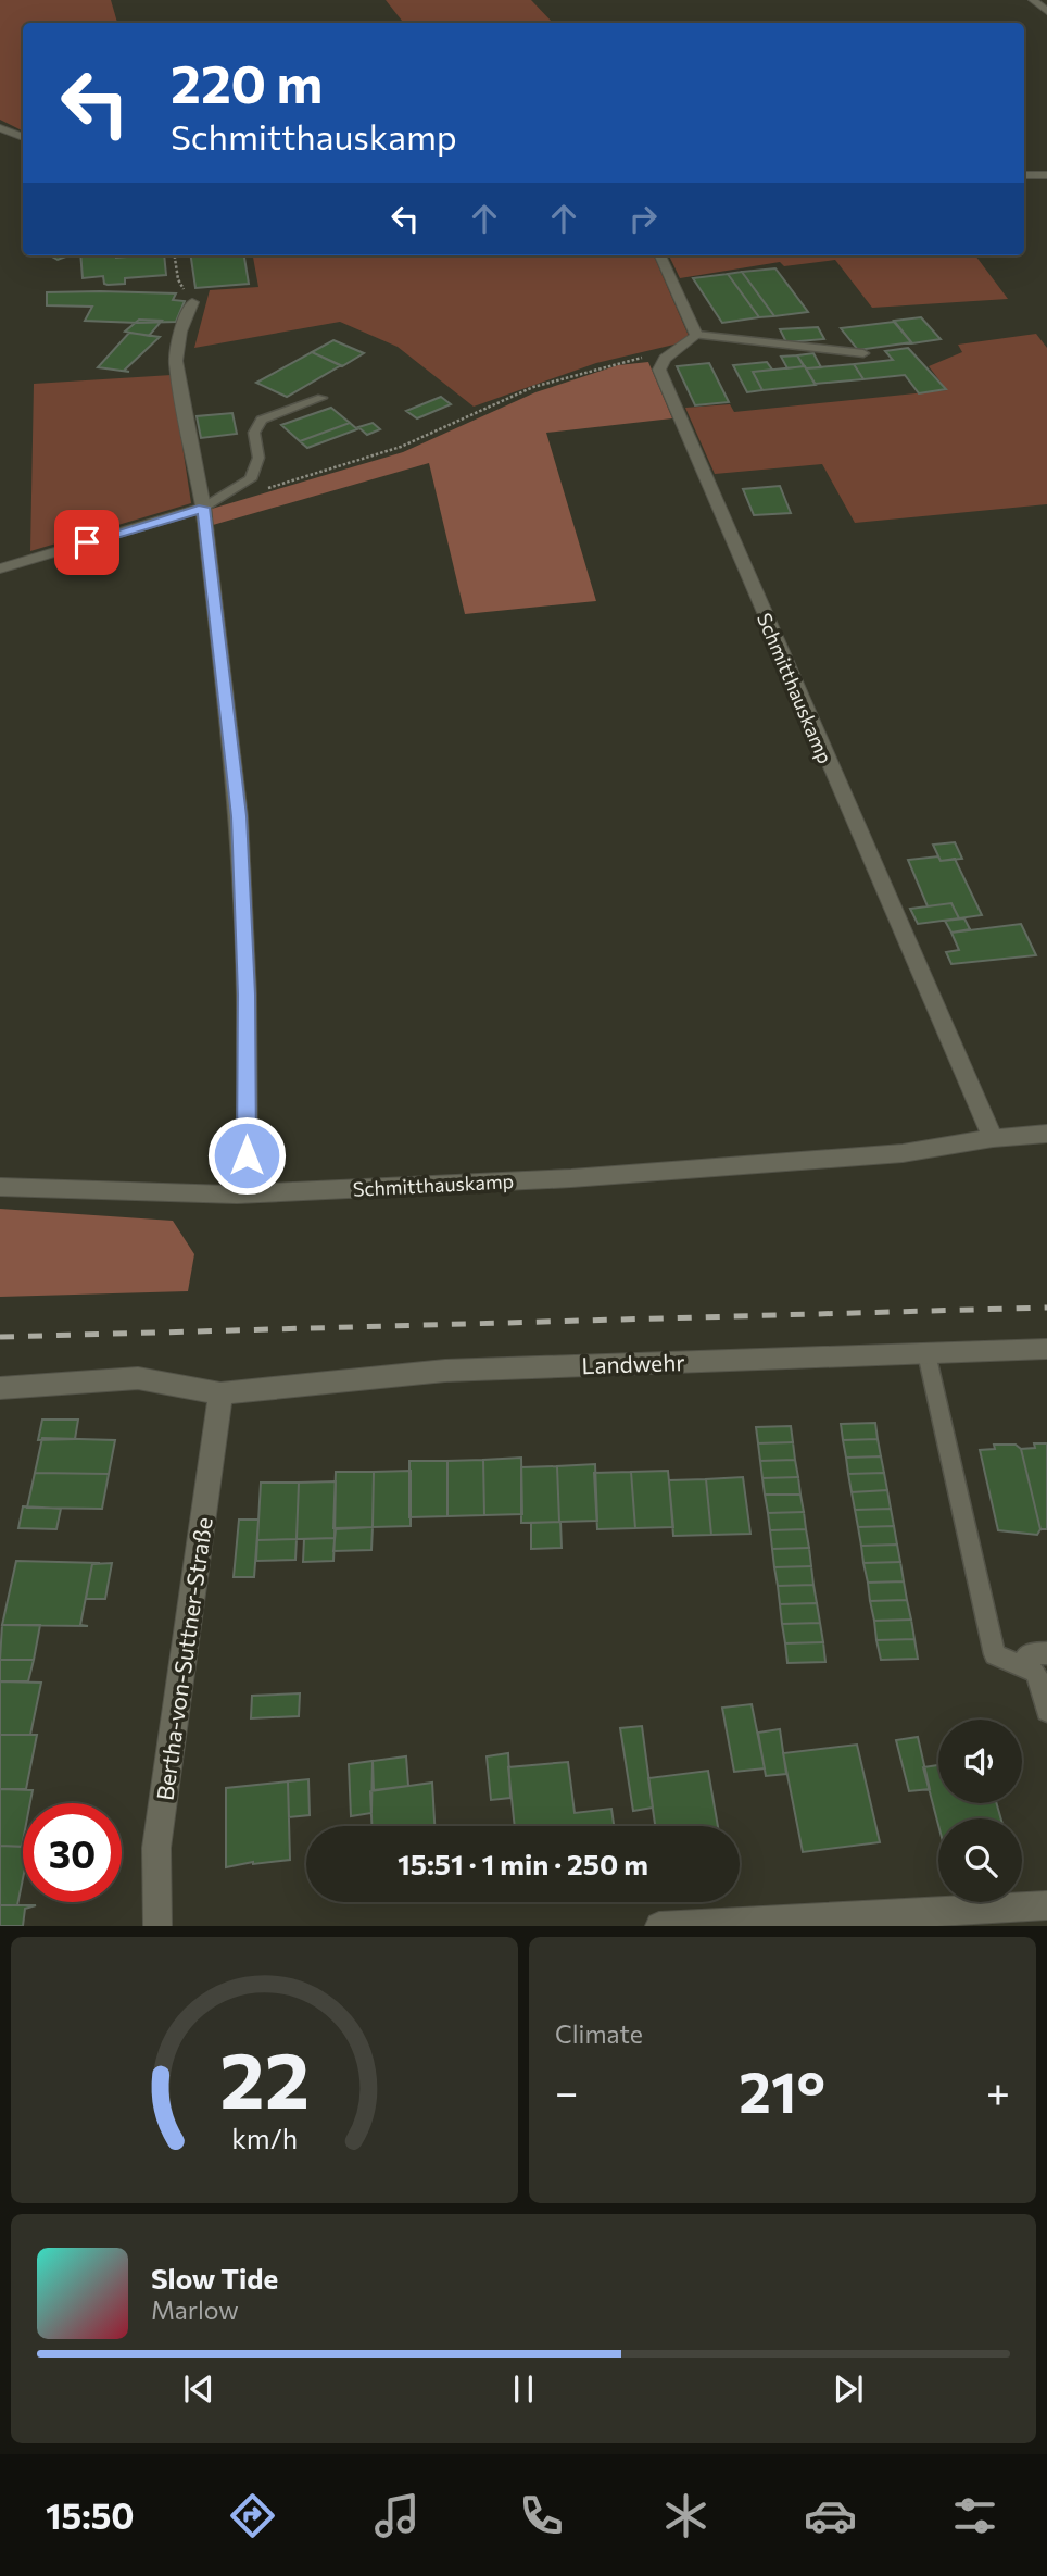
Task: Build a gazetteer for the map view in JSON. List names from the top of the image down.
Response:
{
  "streets": {
    "street": ["Schmitthauskamp", "Landwehr", "Bertha-von-Suttner-Straße"]
  },
  "crossings": [
    ["Landwehr", "Bertha-von-Suttner-Straße"]
  ],
  "page": {
    "turn": ["220 m", "Schmitthauskamp"],
    "limit": "30",
    "trip": "15:51 · 1 min · 250 m",
    "tile": "Climate",
    "heat": ["−", "21°", "+"],
    "song": ["Slow Tide", "Marlow"],
    "tabs": "15:50",
    "gauge": ["22", "km/h"]
  }
}
